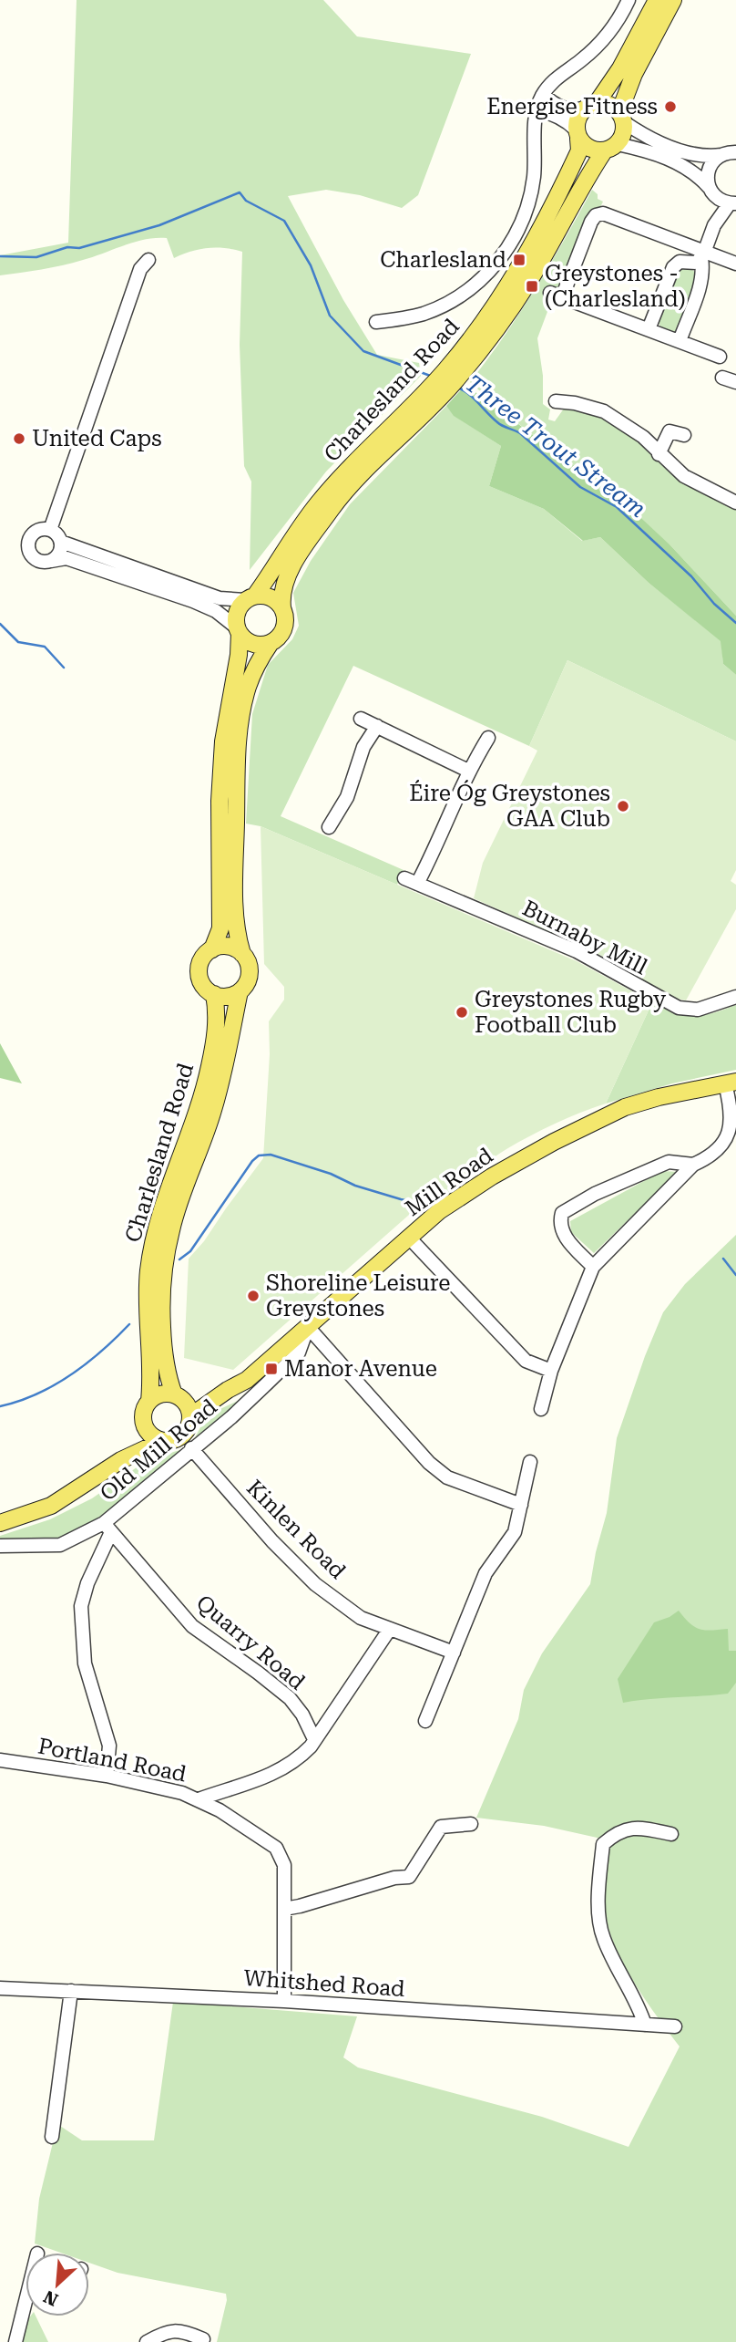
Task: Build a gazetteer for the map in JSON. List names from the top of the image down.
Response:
{
  "streets": {
    "main road": ["Charlesland Road", "Mill Road"],
    "street": [
      "Burnaby Mill",
      "Old Mill Road",
      "Kinlen Road",
      "Quarry Road",
      "Portland Road",
      "Whitshed Road"
    ]
  },
  "crossings": [
    ["Charlesland Road", "Mill Road"],
    ["Mill Road", "Old Mill Road"],
    ["Old Mill Road", "Kinlen Road"],
    ["Old Mill Road", "Quarry Road"],
    ["Portland Road", "Whitshed Road"]
  ],
  "water": ["Three Trout Stream"],
  "places": {
    "other": [
      "Energise Fitness",
      "United Caps",
      "Éire Óg Greystones GAA Club",
      "Greystones Rugby Football Club",
      "Shoreline Leisure Greystones"
    ],
    "transit": ["Charlesland", "Greystones - (Charlesland)", "Manor Avenue"]
  },
  "north": "bottom left"
}
